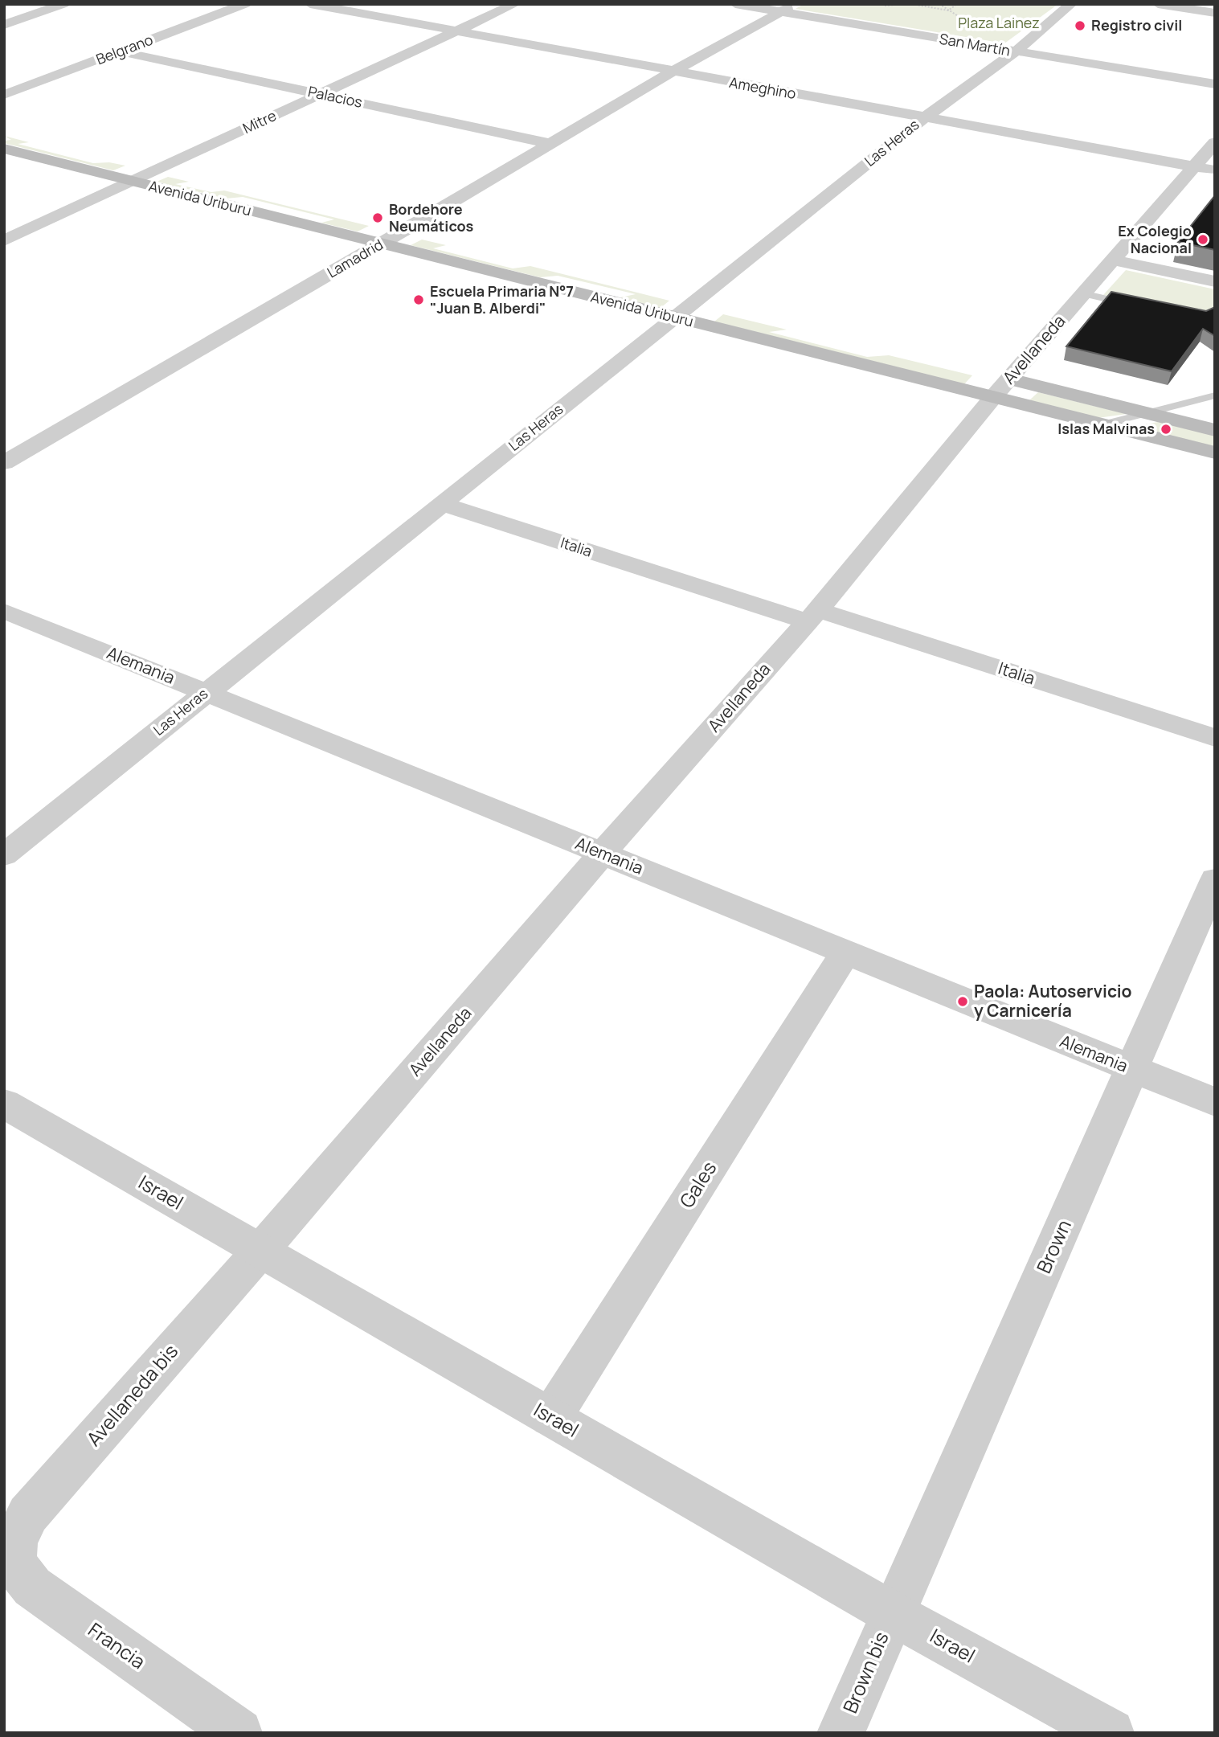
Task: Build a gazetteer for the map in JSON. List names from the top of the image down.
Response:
{
  "streets": {
    "main road": ["Avenida Uriburu"],
    "street": [
      "San Martín",
      "Belgrano",
      "Ameghino",
      "Palacios",
      "Mitre",
      "Las Heras",
      "Lamadrid",
      "Avellaneda",
      "Italia",
      "Alemania",
      "Gales",
      "Israel",
      "Brown",
      "Avellaneda bis",
      "Francia",
      "Brown bis"
    ]
  },
  "crossings": [
    ["San Martín", "Las Heras"],
    ["San Martín", "Lamadrid"],
    ["Belgrano", "Palacios"],
    ["Ameghino", "Mitre"],
    ["Ameghino", "Las Heras"],
    ["Ameghino", "Lamadrid"],
    ["Ameghino", "Avellaneda"],
    ["Palacios", "Mitre"],
    ["Palacios", "Lamadrid"],
    ["Mitre", "Avenida Uriburu"],
    ["Las Heras", "Avenida Uriburu"],
    ["Las Heras", "Italia"],
    ["Las Heras", "Alemania"],
    ["Avenida Uriburu", "Lamadrid"],
    ["Avenida Uriburu", "Avellaneda"],
    ["Avellaneda", "Italia"],
    ["Avellaneda", "Alemania"],
    ["Avellaneda", "Israel"],
    ["Avellaneda", "Avellaneda bis"],
    ["Alemania", "Gales"],
    ["Alemania", "Brown"],
    ["Gales", "Israel"],
    ["Israel", "Brown"],
    ["Israel", "Avellaneda bis"],
    ["Israel", "Brown bis"],
    ["Brown", "Brown bis"],
    ["Avellaneda bis", "Francia"]
  ],
  "parks": ["Plaza Lainez"],
  "places": [
    "Registro civil",
    "Bordehore Neumáticos",
    "Ex Colegio Nacional",
    "Escuela Primaria N°7 \"Juan B. Alberdi\"",
    "Islas Malvinas",
    "Paola: Autoservicio y Carnicería"
  ]
}
